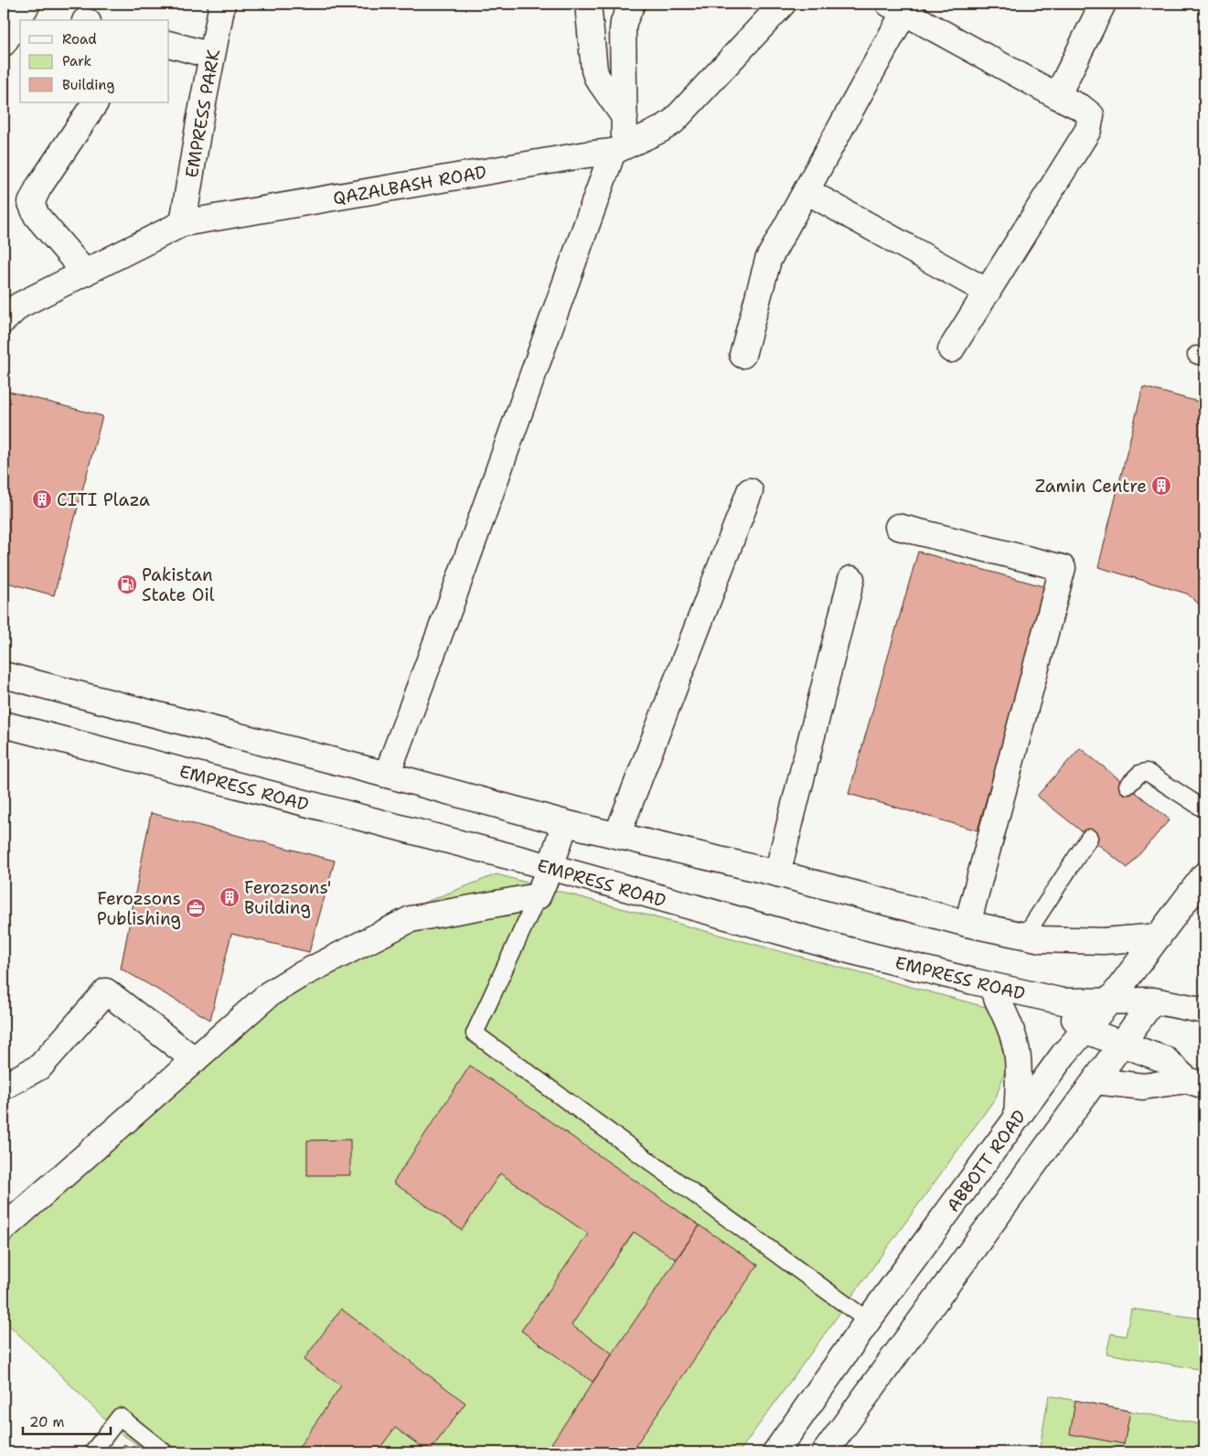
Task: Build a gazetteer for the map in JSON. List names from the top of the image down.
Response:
{
  "streets": {
    "street": [
      "EMPRESS PARK",
      "QAZALBASH ROAD",
      "EMPRESS ROAD",
      "ABBOTT ROAD"
    ]
  },
  "crossings": [
    ["EMPRESS PARK", "QAZALBASH ROAD"],
    ["EMPRESS ROAD", "ABBOTT ROAD"]
  ],
  "places": {
    "building": ["Zamin Centre", "CITI Plaza", "Ferozsons' Building"],
    "fuel station": ["Pakistan State Oil"],
    "office": ["Ferozsons Publishing"]
  },
  "legend": ["Road", "Park", "Building"],
  "scale_bar": "20 m"
}
